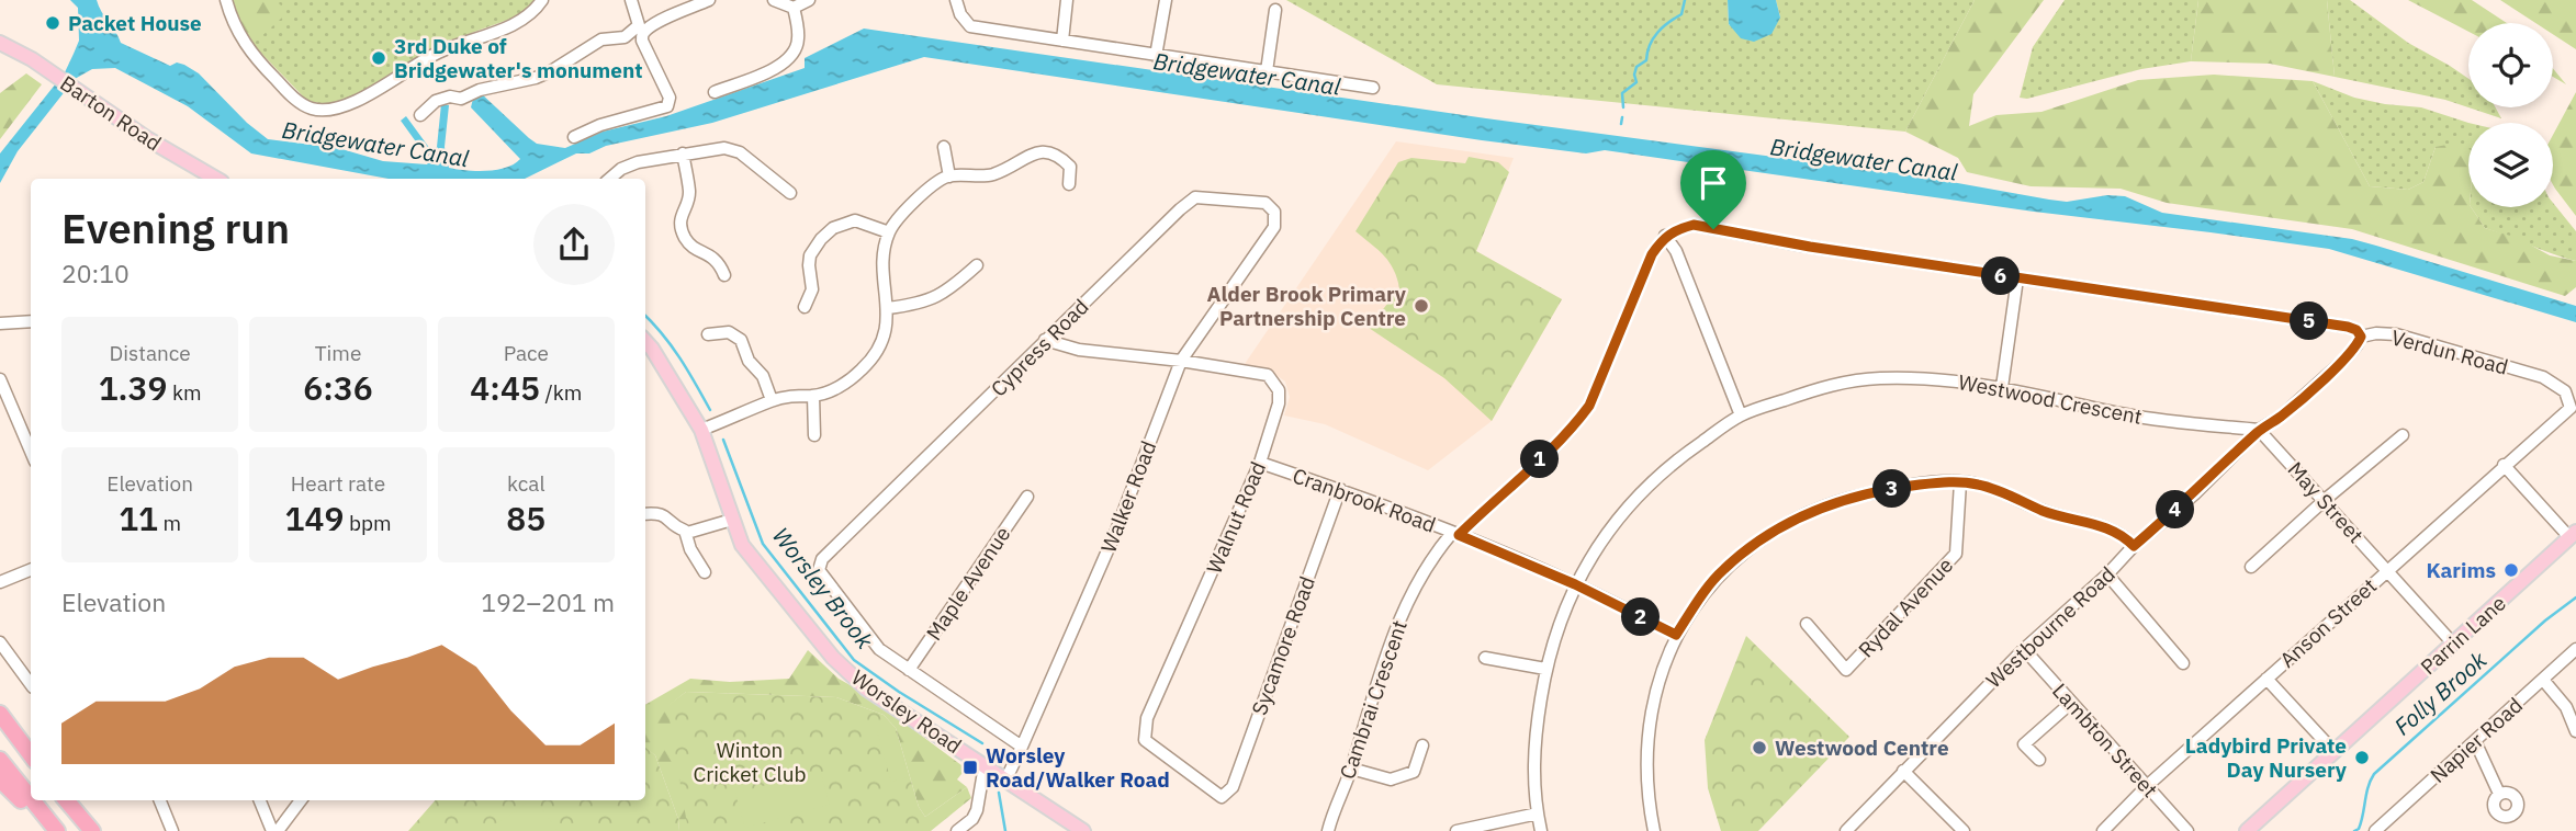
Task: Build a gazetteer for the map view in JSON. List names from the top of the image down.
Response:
{
  "streets": {
    "main road": ["Barton Road", "Parrin Lane", "Worsley Road"],
    "street": [
      "Cypress Road",
      "Verdun Road",
      "Westwood Crescent",
      "Walker Road",
      "Cranbrook Road",
      "May Street",
      "Walnut Road",
      "Maple Avenue",
      "Rydal Avenue",
      "Anson Street",
      "Westbourne Road",
      "Sycamore Road",
      "Cambrai Crescent",
      "Lambton Street",
      "Napier Road"
    ]
  },
  "crossings": [
    ["Cypress Road", "Walker Road"],
    ["Cypress Road", "Maple Avenue"],
    ["Verdun Road", "Anson Street"],
    ["Verdun Road", "Westbourne Road"],
    ["Verdun Road", "Cambrai Crescent"],
    ["Westwood Crescent", "Cranbrook Road"],
    ["Westwood Crescent", "May Street"],
    ["Westwood Crescent", "Westbourne Road"],
    ["Walker Road", "Walnut Road"],
    ["Walker Road", "Worsley Road"],
    ["Cranbrook Road", "Walnut Road"],
    ["Cranbrook Road", "Sycamore Road"],
    ["Cranbrook Road", "Cambrai Crescent"],
    ["May Street", "Anson Street"],
    ["May Street", "Westbourne Road"],
    ["May Street", "Parrin Lane"],
    ["Walnut Road", "Sycamore Road"],
    ["Anson Street", "Lambton Street"],
    ["Westbourne Road", "Lambton Street"]
  ],
  "water": ["Bridgewater Canal", "Worsley Brook", "Folly Brook"],
  "parks": ["Winton Cricket Club"],
  "places": {
    "other": [
      "Packet House",
      "3rd Duke of Bridgewater's monument",
      "Alder Brook Primary Partnership Centre",
      "Karims",
      "Westwood Centre",
      "Ladybird Private Day Nursery"
    ],
    "transit": ["Worsley Road/Walker Road"]
  },
  "page": {
    "heading": ["Evening run", "20:10"],
    "pins": [
      "6",
      "5",
      "1",
      "3",
      "4",
      "2"
    ],
    "stats": [
      ["Distance", "1.39 km"],
      ["Time", "6:36"],
      ["Pace", "4:45 /km"],
      ["Elevation", "11 m"],
      ["Heart rate", "149 bpm"],
      ["kcal", "85"]
    ],
    "chart": ["Elevation", "192–201 m"]
  }
}
